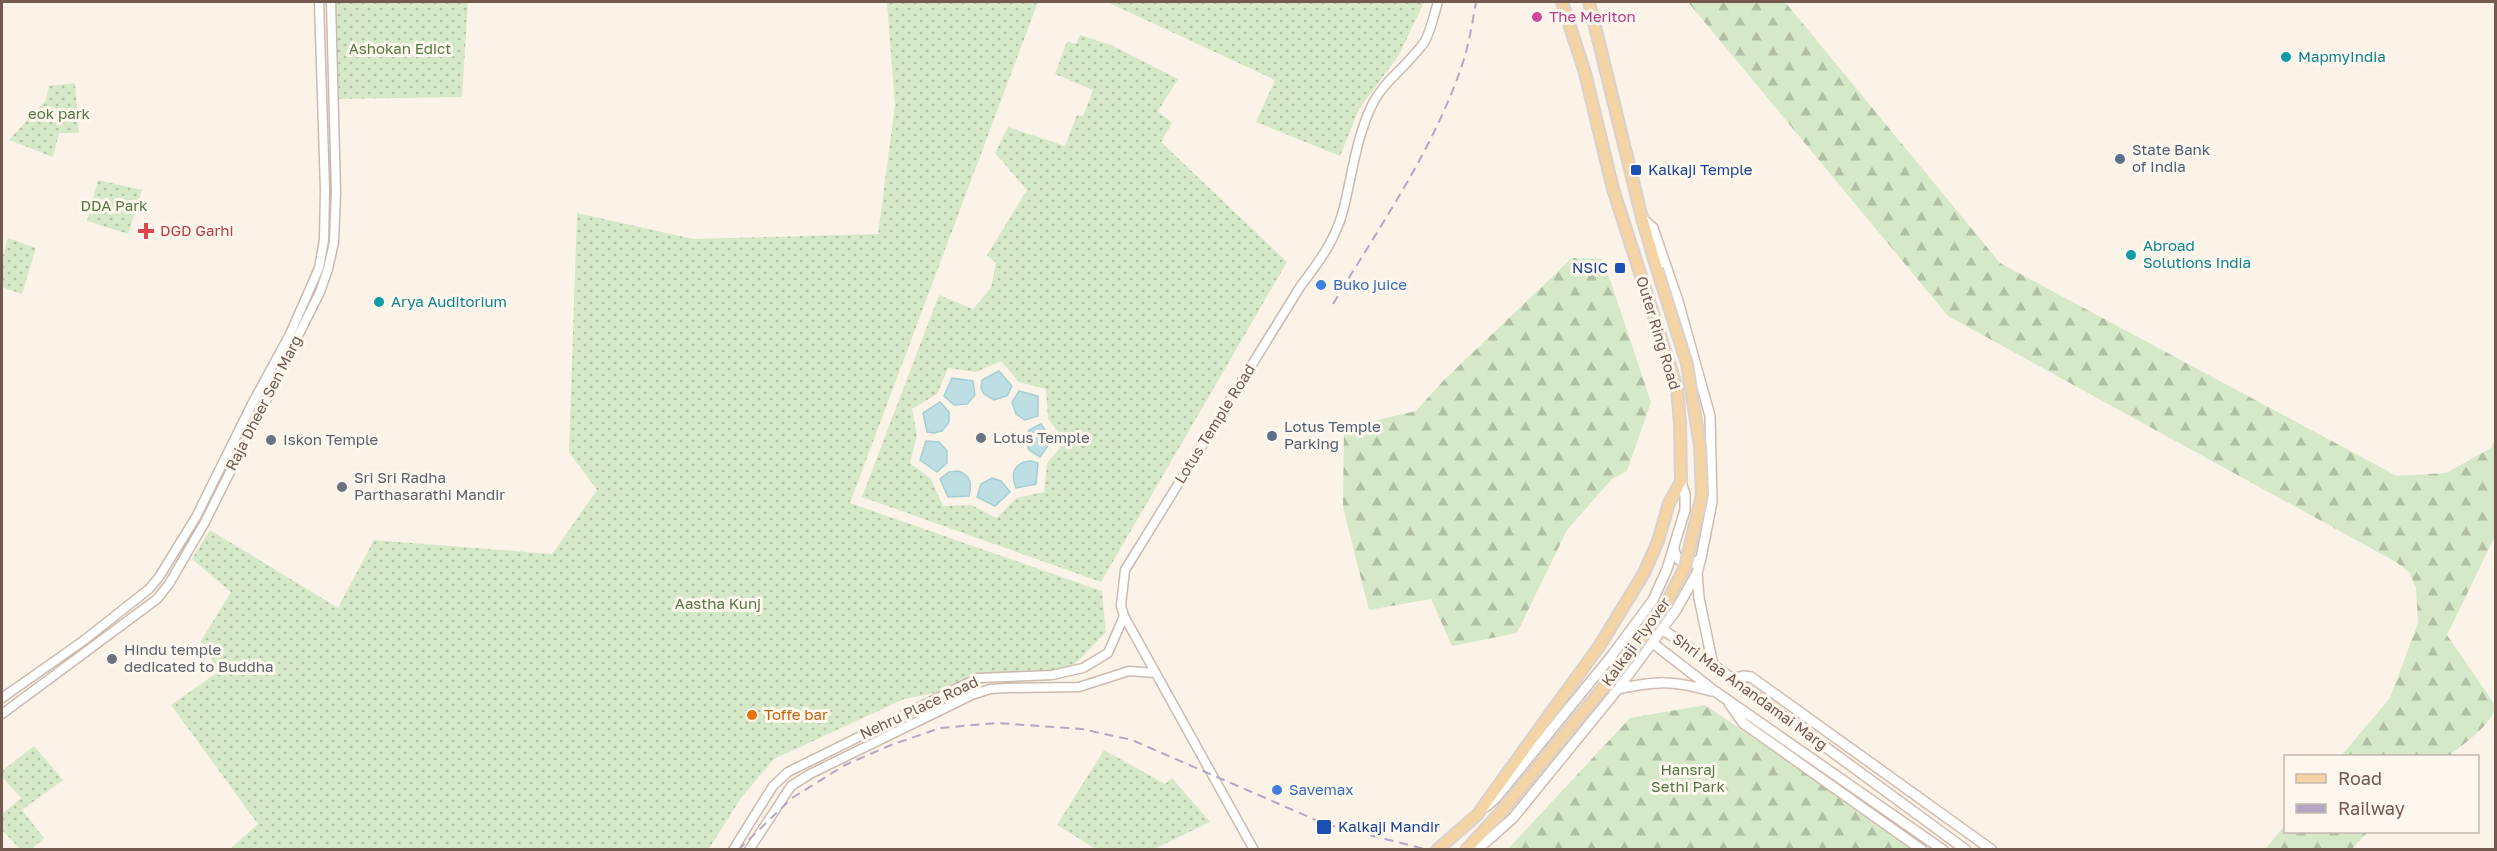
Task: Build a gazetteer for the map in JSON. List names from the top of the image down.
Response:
{
  "streets": {
    "main road": ["Outer Ring Road", "Kalkaji Flyover", "Shri Maa Anandamai Marg"],
    "street": ["Raja Dheer Sen Marg", "Lotus Temple Road", "Nehru Place Road"]
  },
  "crossings": [
    ["Lotus Temple Road", "Nehru Place Road"]
  ],
  "parks": [
    "Ashokan Edict",
    "eok park",
    "DDA Park",
    "Aastha Kunj",
    "Hansraj Sethi Park"
  ],
  "places": {
    "other": [
      "The Meriton",
      "MapmyIndia",
      "State Bank of India",
      "Abroad Solutions India",
      "Buko juice",
      "Arya Auditorium",
      "Lotus Temple Parking",
      "Lotus Temple",
      "Iskon Temple",
      "Sri Sri Radha Parthasarathi Mandir",
      "Hindu temple dedicated to Buddha",
      "Toffe bar",
      "Savemax"
    ],
    "transit": ["Kalkaji Temple", "NSIC", "Kalkaji Mandir"],
    "health": ["DGD Garhi"]
  },
  "legend": ["Road", "Railway"]
}
